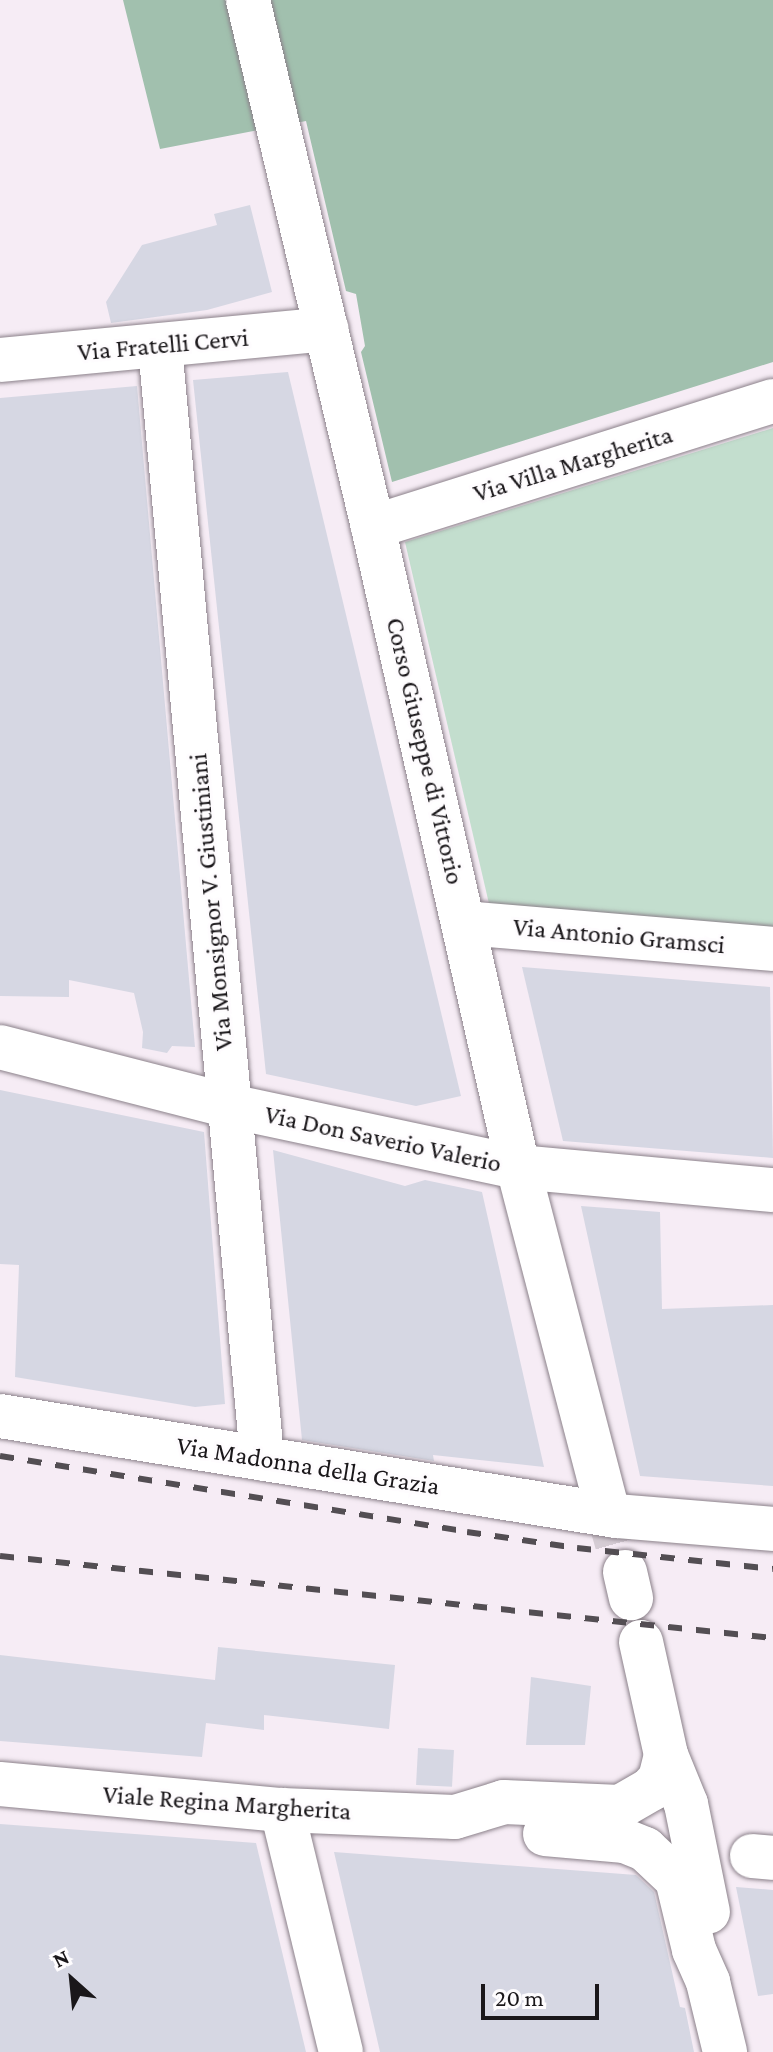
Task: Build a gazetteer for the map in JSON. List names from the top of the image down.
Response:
{
  "streets": {
    "street": [
      "Via Fratelli Cervi",
      "Via Villa Margherita",
      "Corso Giuseppe di Vittorio",
      "Via Monsignor V. Giustiniani",
      "Via Antonio Gramsci",
      "Via Don Saverio Valerio",
      "Via Madonna della Grazia",
      "Viale Regina Margherita"
    ]
  },
  "crossings": [
    ["Via Fratelli Cervi", "Corso Giuseppe di Vittorio"],
    ["Via Fratelli Cervi", "Via Monsignor V. Giustiniani"],
    ["Via Villa Margherita", "Corso Giuseppe di Vittorio"],
    ["Corso Giuseppe di Vittorio", "Via Antonio Gramsci"],
    ["Corso Giuseppe di Vittorio", "Via Don Saverio Valerio"],
    ["Corso Giuseppe di Vittorio", "Via Madonna della Grazia"],
    ["Via Monsignor V. Giustiniani", "Via Don Saverio Valerio"],
    ["Via Monsignor V. Giustiniani", "Via Madonna della Grazia"]
  ],
  "scale_bar": "20 m",
  "north": "top left"
}
